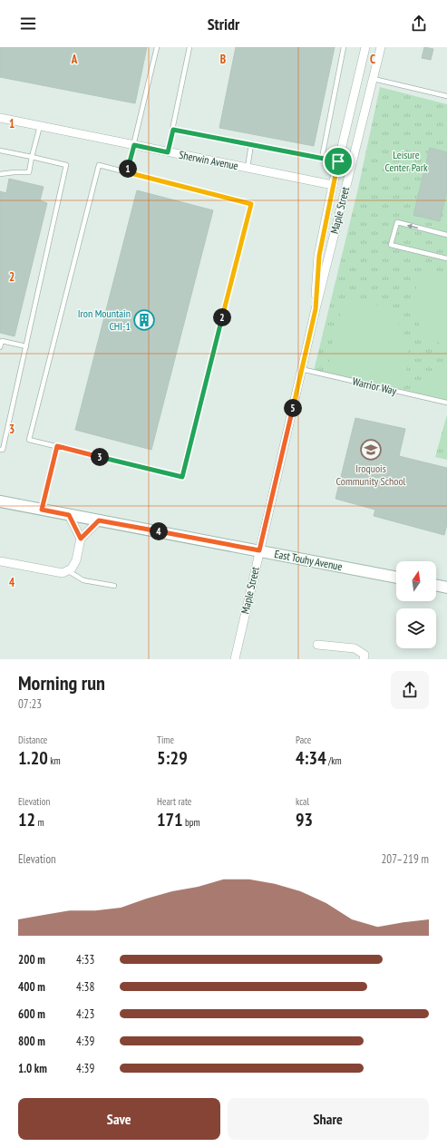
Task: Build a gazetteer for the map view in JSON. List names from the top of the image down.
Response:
{
  "streets": {
    "main road": ["East Touhy Avenue"],
    "street": ["Sherwin Avenue", "Maple Street"],
    "lane": ["Warrior Way"]
  },
  "crossings": [
    ["Sherwin Avenue", "Maple Street"],
    ["Maple Street", "Warrior Way"],
    ["Maple Street", "East Touhy Avenue"]
  ],
  "parks": ["Leisure Center Park"],
  "places": {
    "building": ["Iron Mountain CHI-1"],
    "school or university": ["Iroquois Community School"]
  },
  "north": "top",
  "page": {
    "header": "Stridr",
    "pins": [
      "1",
      "2",
      "5",
      "3",
      "4"
    ],
    "heading": ["Morning run", "07:23"],
    "stats": [
      ["Distance", "1.20 km"],
      ["Time", "5:29"],
      ["Pace", "4:34 /km"],
      ["Elevation", "12 m"],
      ["Heart rate", "171 bpm"],
      ["kcal", "93"]
    ],
    "chart": ["Elevation", "207–219 m"],
    "list": [
      {
        "name": "200 m",
        "note": "4:33"
      },
      {
        "name": "400 m",
        "note": "4:38"
      },
      {
        "name": "600 m",
        "note": "4:23"
      },
      {
        "name": "800 m",
        "note": "4:39"
      },
      {
        "name": "1.0 km",
        "note": "4:39"
      }
    ],
    "buttons": ["Save", "Share"]
  },
  "grid": {
    "columns": ["A", "B", "C"],
    "rows": [
      "1",
      "2",
      "3",
      "4"
    ]
  }
}
